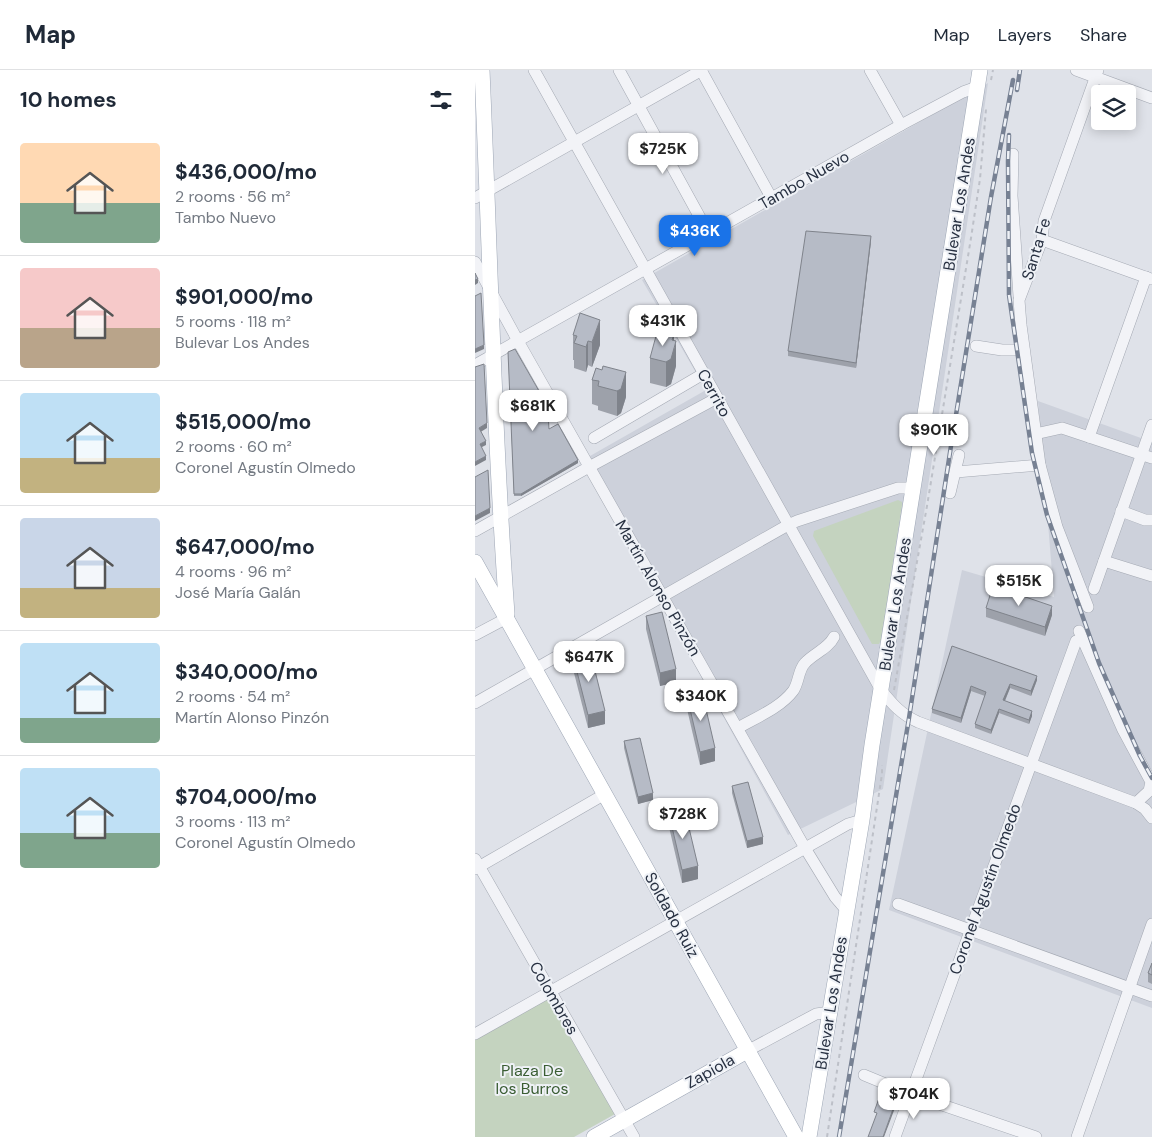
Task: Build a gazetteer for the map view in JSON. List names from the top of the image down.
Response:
{
  "streets": {
    "main road": ["Bulevar Los Andes", "Soldado Ruiz", "Zapiola"],
    "street": [
      "Tambo Nuevo",
      "Santa Fe",
      "Cerrito",
      "Martín Alonso Pinzón",
      "Coronel Agustín Olmedo",
      "Colombres"
    ]
  },
  "crossings": [
    ["Tambo Nuevo", "Bulevar Los Andes"],
    ["Tambo Nuevo", "Cerrito"],
    ["Tambo Nuevo", "Martín Alonso Pinzón"],
    ["Bulevar Los Andes", "Cerrito"],
    ["Bulevar Los Andes", "Martín Alonso Pinzón"],
    ["Bulevar Los Andes", "Zapiola"],
    ["Cerrito", "Coronel Agustín Olmedo"],
    ["Soldado Ruiz", "Zapiola"],
    ["Colombres", "Zapiola"]
  ],
  "parks": ["Plaza De los Burros"],
  "page": {
    "header": "Map",
    "nav": ["Map", "Layers", "Share"],
    "heading": "10 homes",
    "list": [
      {
        "name": "$436,000/mo",
        "note": "2 rooms · 56 m² · Tambo Nuevo"
      },
      {
        "name": "$901,000/mo",
        "note": "5 rooms · 118 m² · Bulevar Los Andes"
      },
      {
        "name": "$515,000/mo",
        "note": "2 rooms · 60 m² · Coronel Agustín Olmedo"
      },
      {
        "name": "$647,000/mo",
        "note": "4 rooms · 96 m² · José María Galán"
      },
      {
        "name": "$340,000/mo",
        "note": "2 rooms · 54 m² · Martín Alonso Pinzón"
      },
      {
        "name": "$704,000/mo",
        "note": "3 rooms · 113 m² · Coronel Agustín Olmedo"
      }
    ],
    "price": [
      "$725K",
      "$436K",
      "$431K",
      "$681K",
      "$901K",
      "$515K",
      "$647K",
      "$340K",
      "$728K",
      "$704K"
    ]
  }
}
